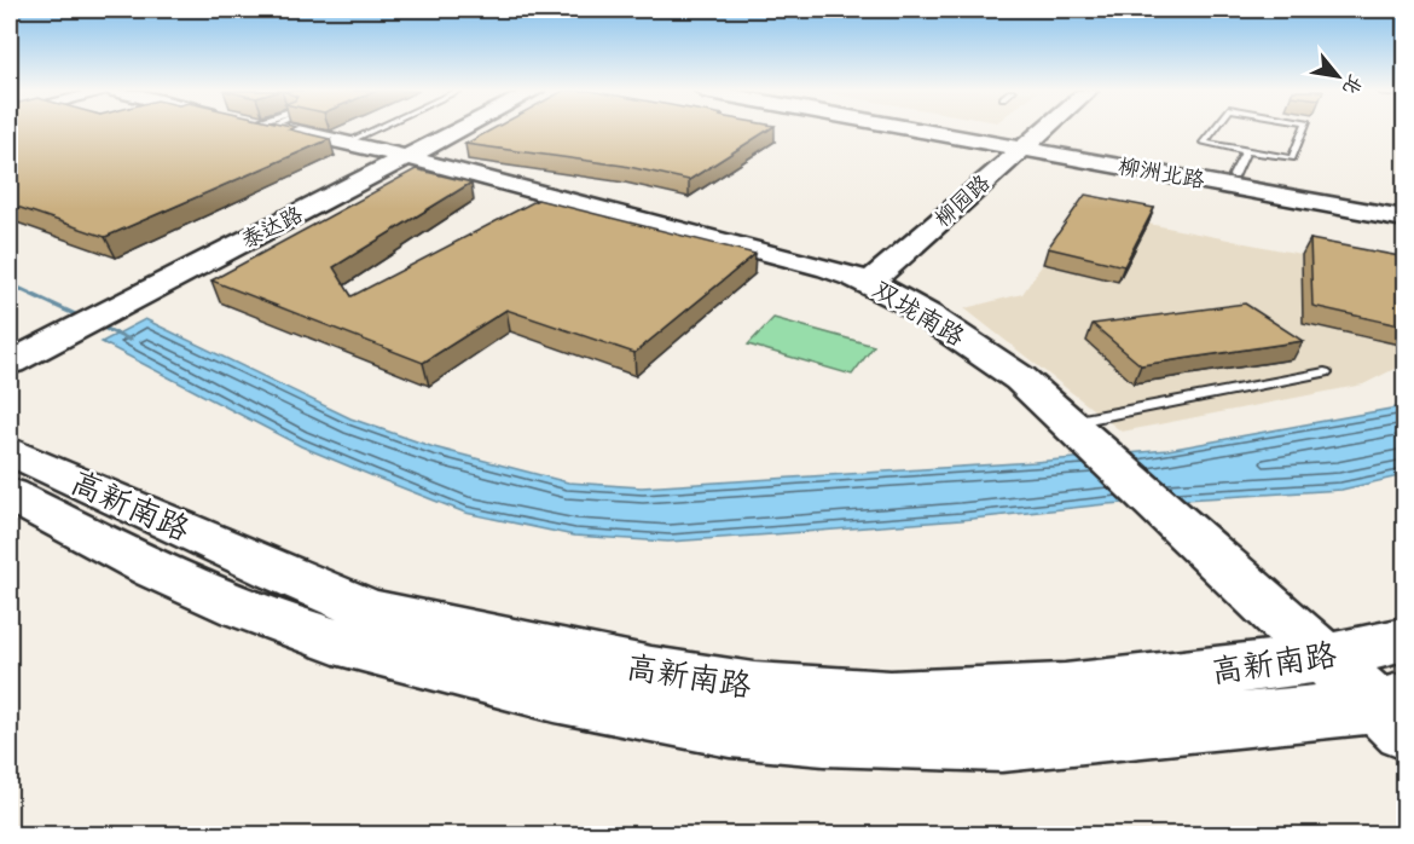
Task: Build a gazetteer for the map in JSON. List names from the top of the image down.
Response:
{
  "streets": {
    "street": [
      "柳洲北路",
      "柳园路",
      "泰达路",
      "双垅南路",
      "高新南路"
    ]
  },
  "crossings": [
    ["柳洲北路", "柳园路"],
    ["柳园路", "双垅南路"],
    ["泰达路", "双垅南路"],
    ["双垅南路", "高新南路"]
  ],
  "north": "bottom right"
}
